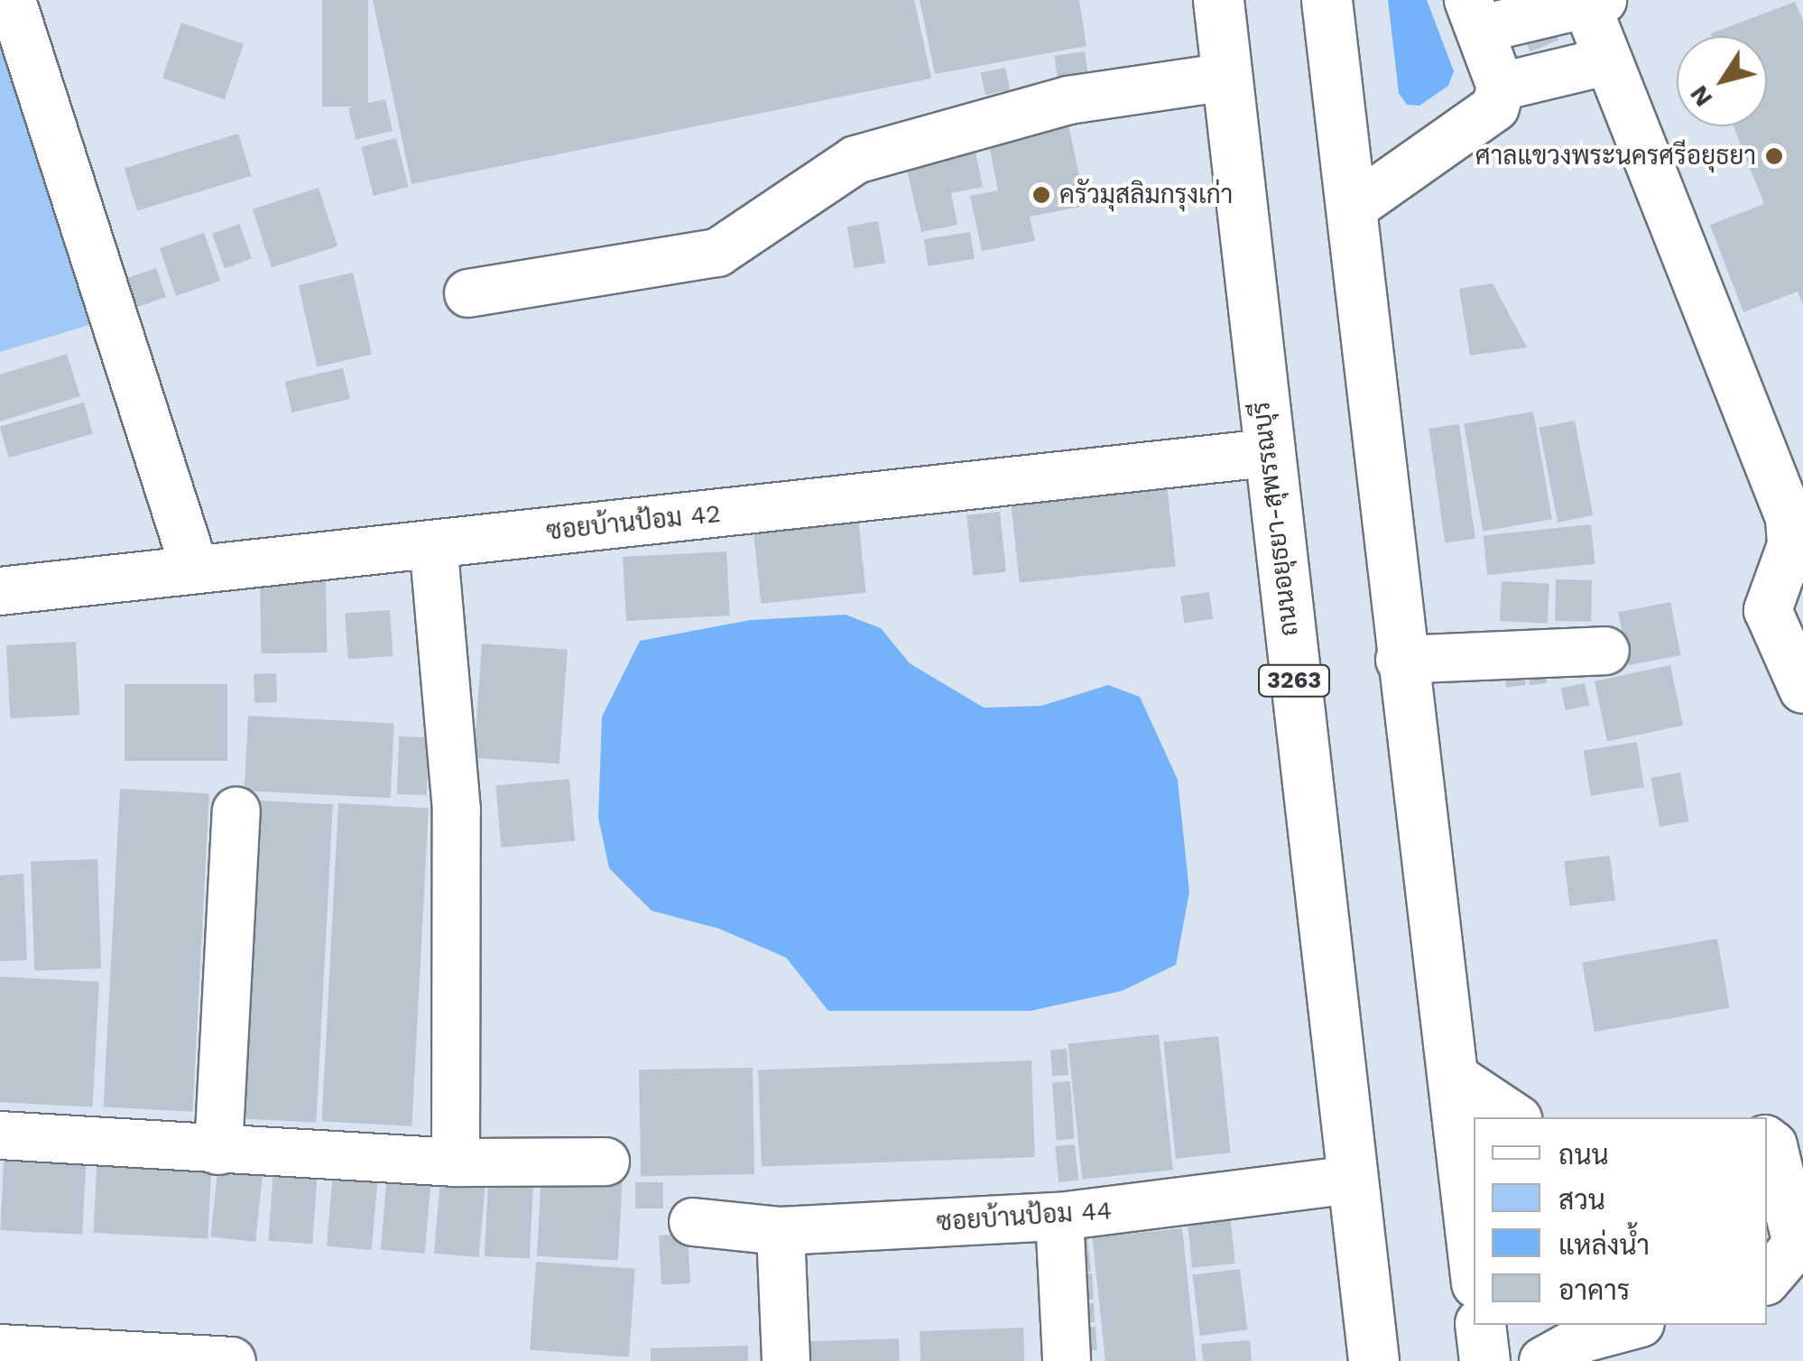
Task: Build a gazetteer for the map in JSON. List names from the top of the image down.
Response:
{
  "streets": {
    "main road": ["ถนนอยุธยา-สุพรรณบุรี", "3263"],
    "street": ["ซอยบ้านป้อม 42", "ซอยบ้านป้อม 44"]
  },
  "crossings": [
    ["ถนนอยุธยา-สุพรรณบุรี", "ซอยบ้านป้อม 42"],
    ["ถนนอยุธยา-สุพรรณบุรี", "ซอยบ้านป้อม 44"]
  ],
  "places": ["ศาลแขวงพระนครศรีอยุธยา", "ครัวมุสลิมกรุงเก่า"],
  "legend": [
    "ถนน",
    "สวน",
    "แหล่งน้ำ",
    "อาคาร"
  ],
  "north": "bottom left"
}
